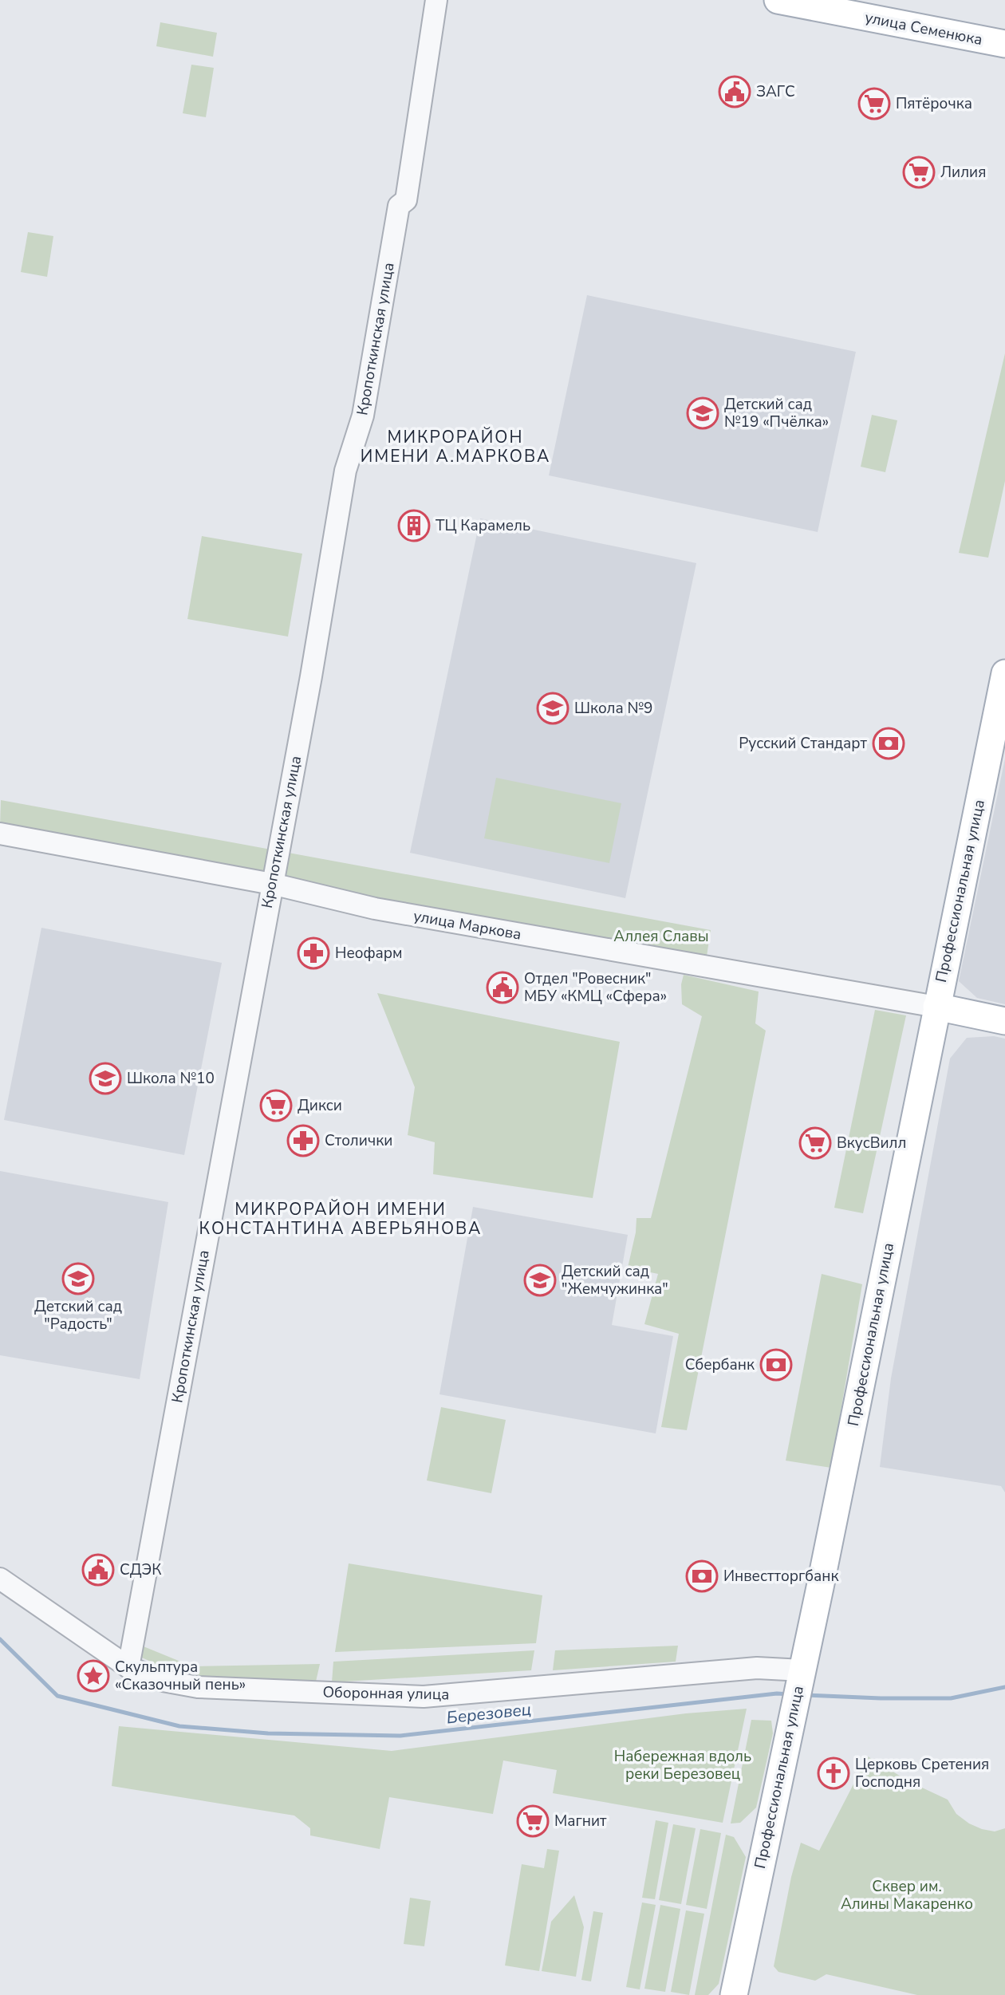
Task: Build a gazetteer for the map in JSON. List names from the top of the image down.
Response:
{
  "streets": {
    "main road": ["улица Семенюка", "Профессиональная улица"],
    "street": ["Кропоткинская улица", "улица Маркова", "Оборонная улица"]
  },
  "crossings": [
    ["Кропоткинская улица", "улица Маркова"],
    ["Кропоткинская улица", "Оборонная улица"],
    ["Профессиональная улица", "улица Маркова"],
    ["Профессиональная улица", "Оборонная улица"]
  ],
  "districts": ["МИКРОРАЙОН ИМЕНИ А.МАРКОВА", "МИКРОРАЙОН ИМЕНИ КОНСТАНТИНА АВЕРЬЯНОВА"],
  "water": ["Березовец"],
  "parks": ["Аллея Славы", "Набережная вдоль реки Березовец", "Сквер им. Алины Макаренко"],
  "places": {
    "public building": ["ЗАГС", "Отдел \"Ровесник\" МБУ «КМЦ «Сфера»", "СДЭК"],
    "supermarket": [
      "Пятёрочка",
      "Лилия",
      "Дикси",
      "ВкусВилл",
      "Магнит"
    ],
    "school or university": [
      "Детский сад №19 «Пчёлка»",
      "Школа №9",
      "Школа №10",
      "Детский сад \"Радость\"",
      "Детский сад \"Жемчужинка\""
    ],
    "building": ["ТЦ Карамель"],
    "bank": ["Русский Стандарт", "Сбербанк", "Инвестторгбанк"],
    "pharmacy": ["Неофарм", "Столички"],
    "place": ["Скульптура «Сказочный пень»"],
    "church": ["Церковь Сретения Господня"]
  }
}
